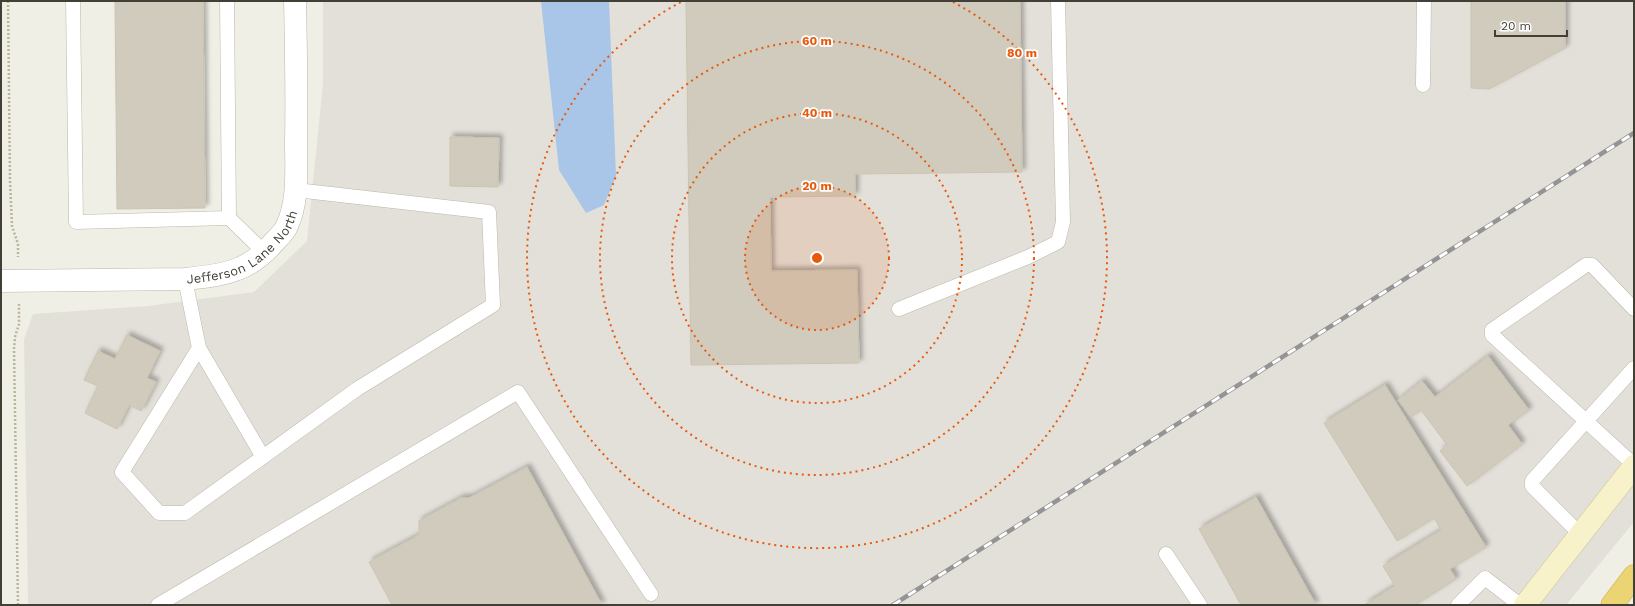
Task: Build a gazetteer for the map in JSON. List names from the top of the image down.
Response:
{
  "streets": {
    "street": ["Jefferson Lane North"]
  },
  "scale_bar": "20 m",
  "rings": [
    "60 m",
    "80 m",
    "40 m",
    "20 m"
  ]
}
